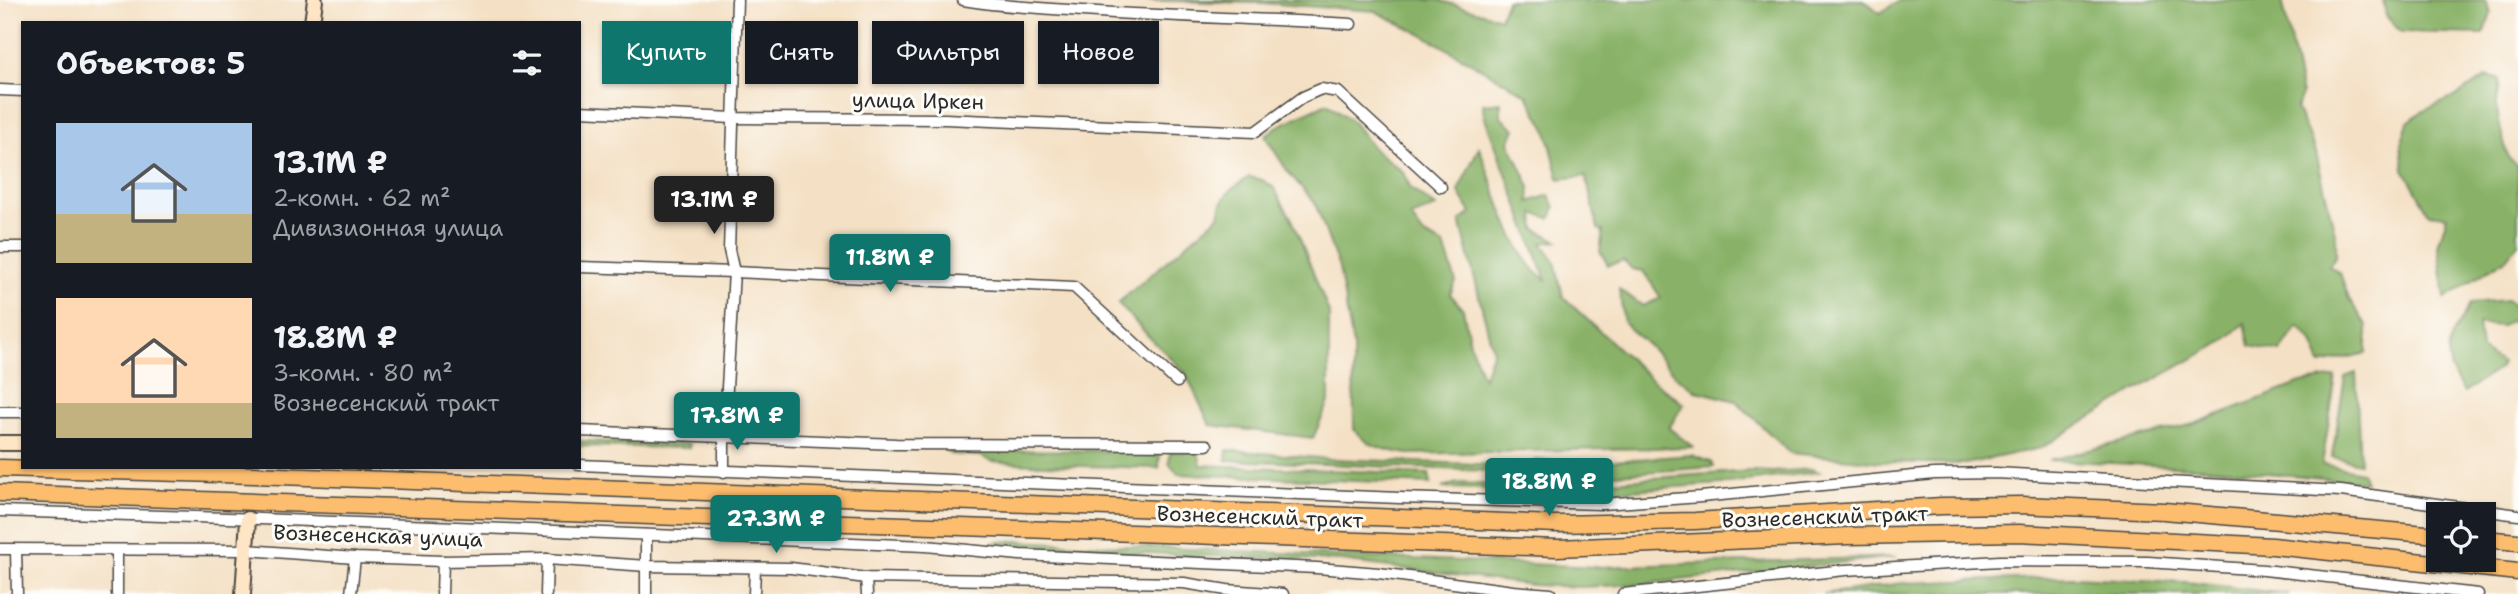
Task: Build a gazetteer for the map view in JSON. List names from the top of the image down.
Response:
{
  "streets": {
    "main road": ["Вознесенский тракт"],
    "street": ["улица Иркен", "Вознесенская улица"]
  },
  "page": {
    "chip": [
      "Купить",
      "Снять",
      "Фильтры",
      "Новое"
    ],
    "heading": "Объектов: 5",
    "list": [
      {
        "name": "13.1M ₽",
        "note": "2-комн. · 62 m² · Дивизионная улица"
      },
      {
        "name": "18.8M ₽",
        "note": "3-комн. · 80 m² · Вознесенский тракт"
      }
    ],
    "price": [
      "13.1M ₽",
      "11.8M ₽",
      "17.8M ₽",
      "18.8M ₽",
      "27.3M ₽"
    ]
  }
}
